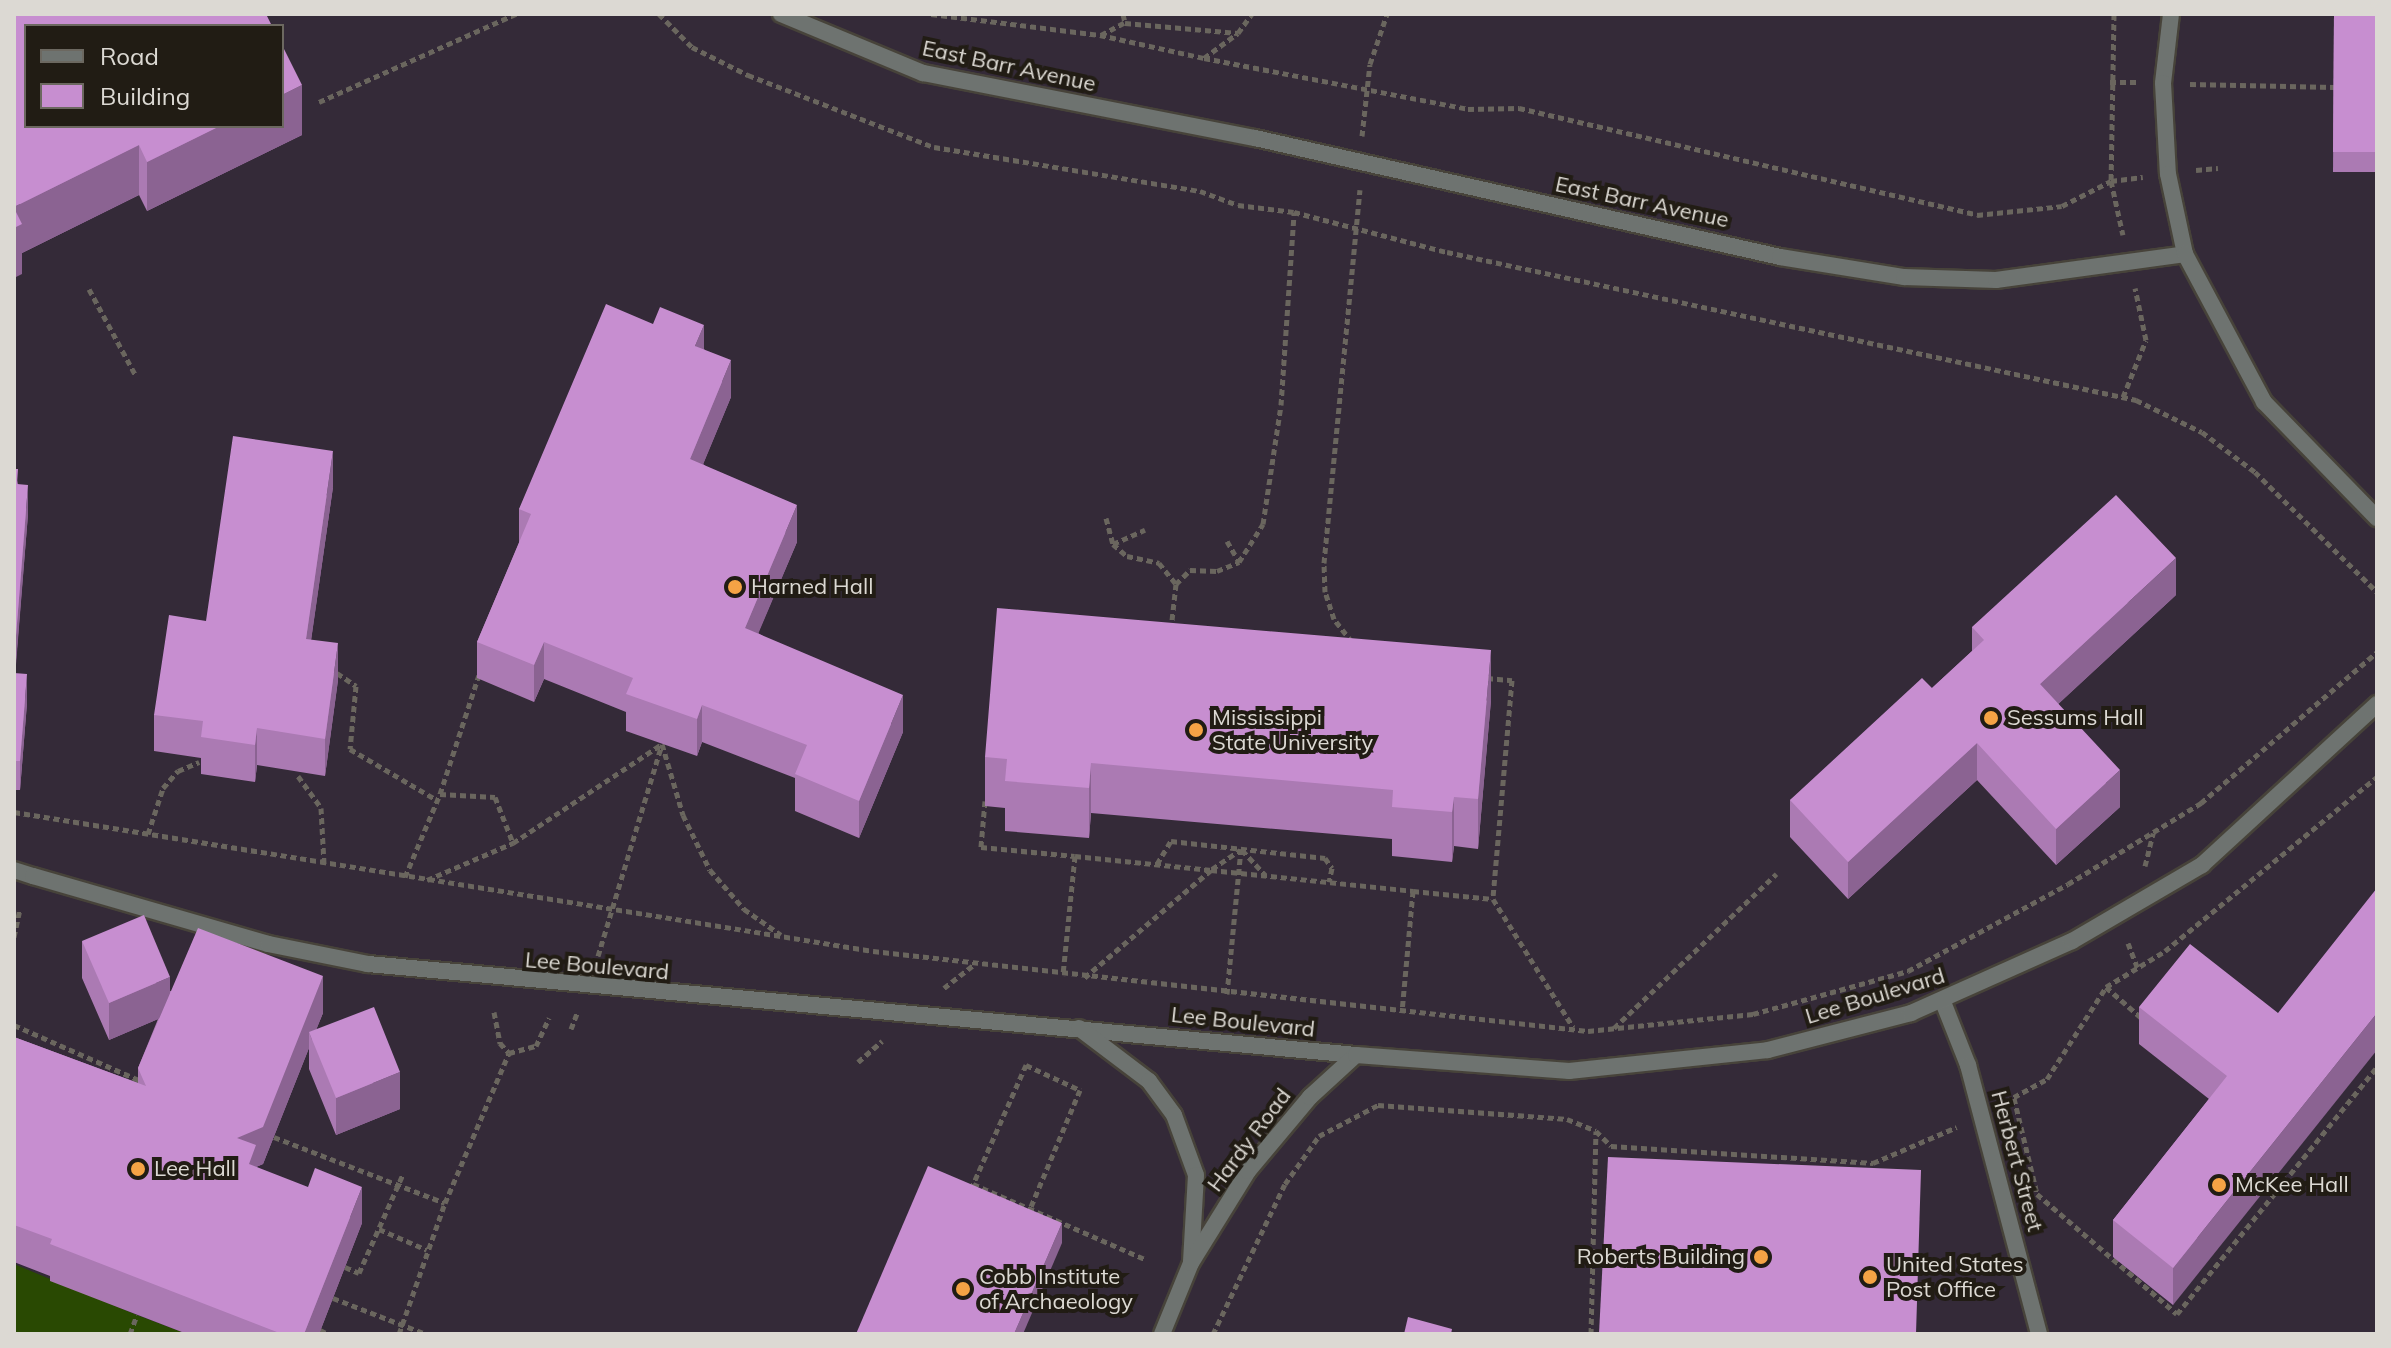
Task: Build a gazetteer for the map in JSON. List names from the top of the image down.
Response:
{
  "streets": {
    "street": [
      "East Barr Avenue",
      "Lee Boulevard",
      "Hardy Road",
      "Herbert Street"
    ]
  },
  "crossings": [
    ["Lee Boulevard", "Hardy Road"],
    ["Lee Boulevard", "Herbert Street"]
  ],
  "places": [
    "Harned Hall",
    "Sessums Hall",
    "Mississippi State University",
    "Lee Hall",
    "McKee Hall",
    "Roberts Building",
    "United States Post Office",
    "Cobb Institute of Archaeology"
  ],
  "legend": ["Road", "Building"]
}
